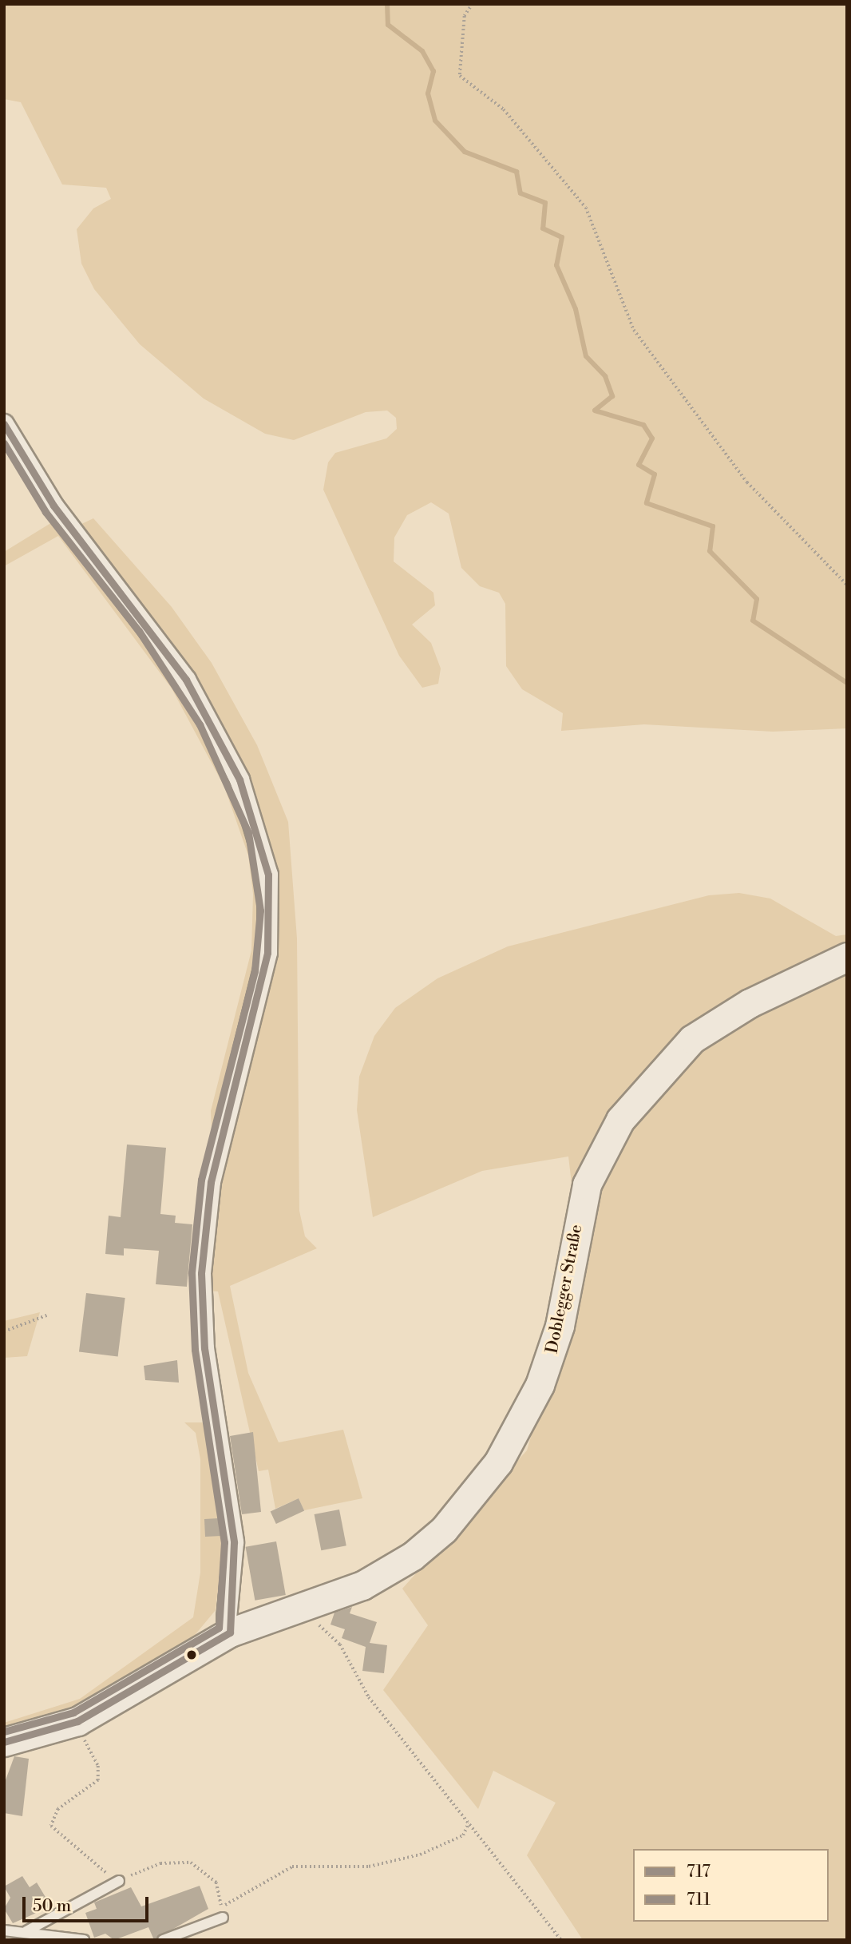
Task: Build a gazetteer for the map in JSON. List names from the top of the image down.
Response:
{
  "streets": {
    "street": ["Doblegger Straße"]
  },
  "lines": ["transit line 717", "transit line 711"],
  "legend": ["717", "711"],
  "scale_bar": "50 m"
}
